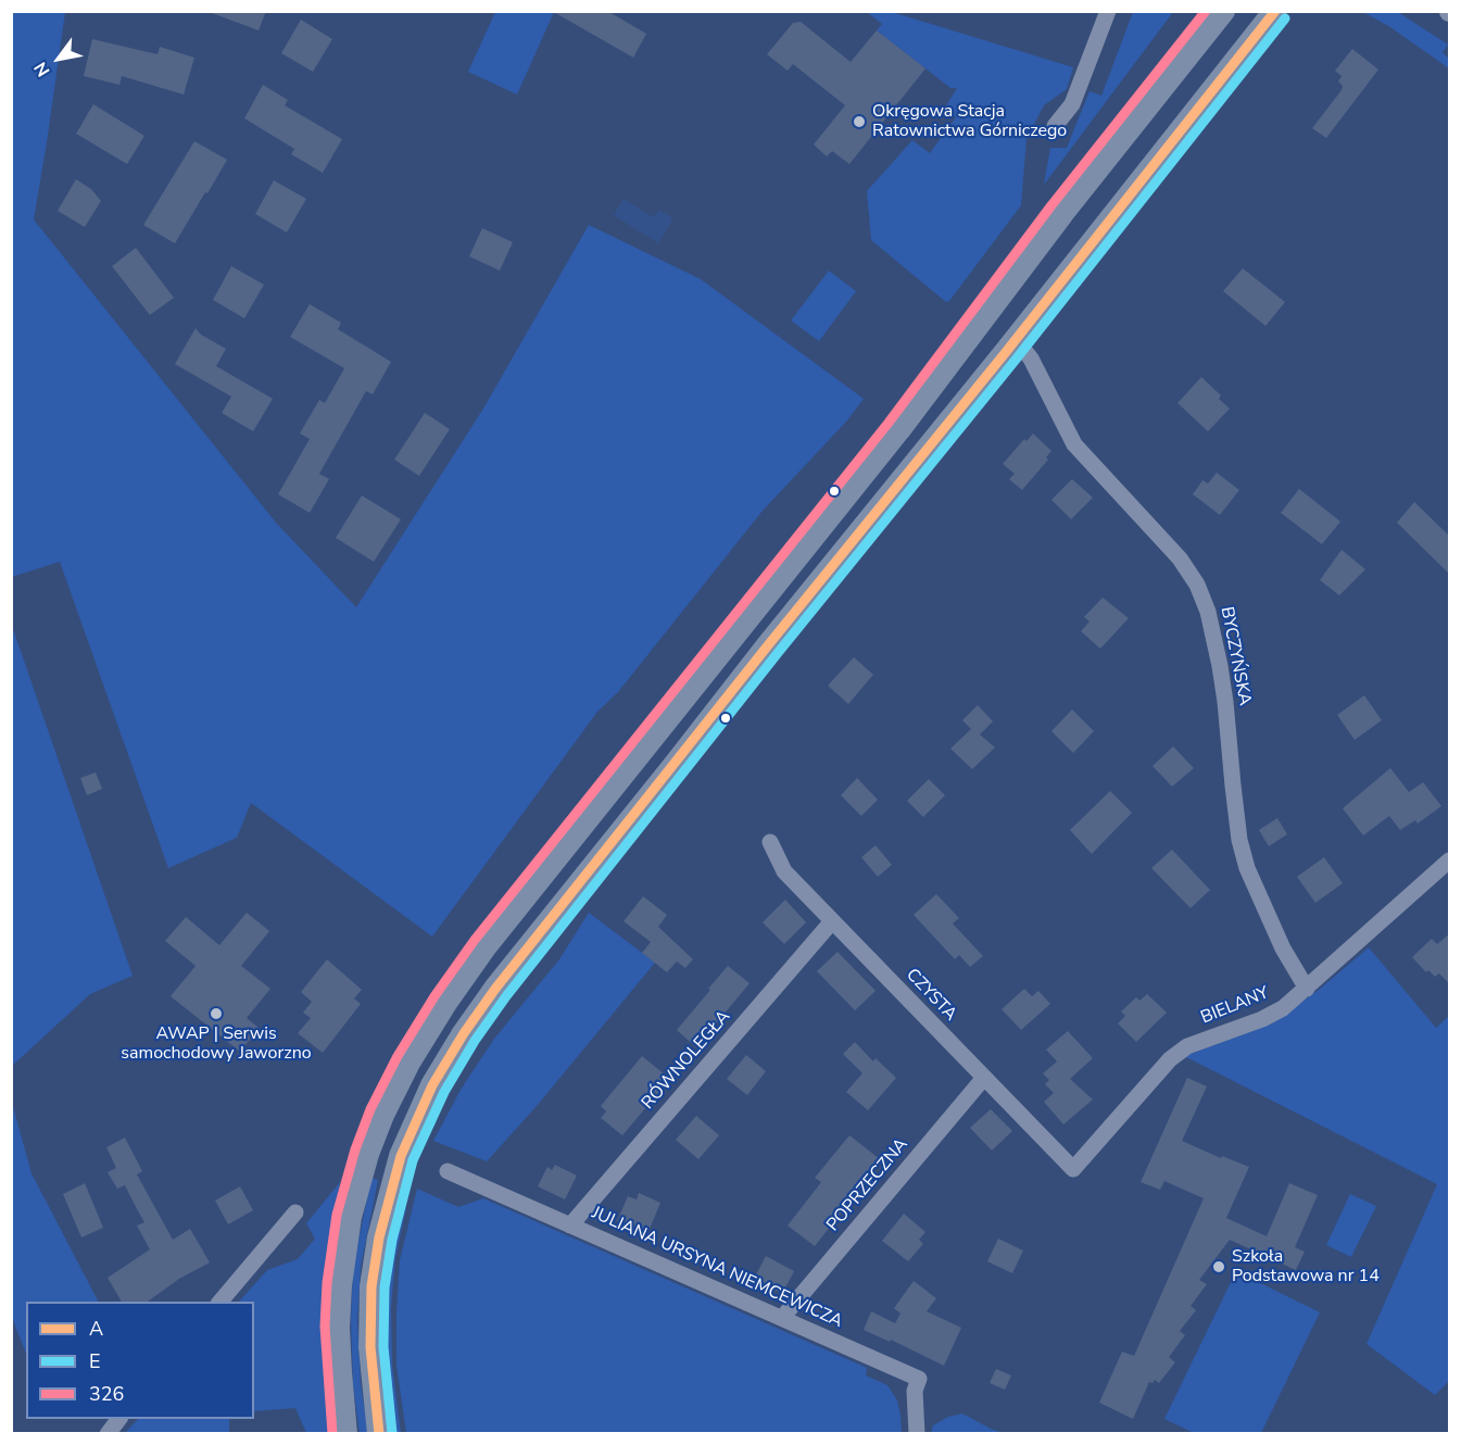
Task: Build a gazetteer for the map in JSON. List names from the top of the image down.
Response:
{
  "streets": {
    "street": [
      "BYCZYŃSKA",
      "CZYSTA",
      "BIELANY",
      "RÓWNOLEGŁA",
      "POPRZECZNA",
      "JULIANA URSYNA NIEMCEWICZA"
    ]
  },
  "crossings": [
    ["BYCZYŃSKA", "BIELANY"],
    ["CZYSTA", "BIELANY"],
    ["CZYSTA", "RÓWNOLEGŁA"],
    ["CZYSTA", "POPRZECZNA"],
    ["RÓWNOLEGŁA", "JULIANA URSYNA NIEMCEWICZA"],
    ["POPRZECZNA", "JULIANA URSYNA NIEMCEWICZA"]
  ],
  "places": ["Okręgowa Stacja Ratownictwa Górniczego", "AWAP | Serwis samochodowy Jaworzno", "Szkoła Podstawowa nr 14"],
  "lines": ["transit line A", "transit line 326", "transit line E"],
  "legend": ["A", "E", "326"],
  "north": "bottom left"
}
